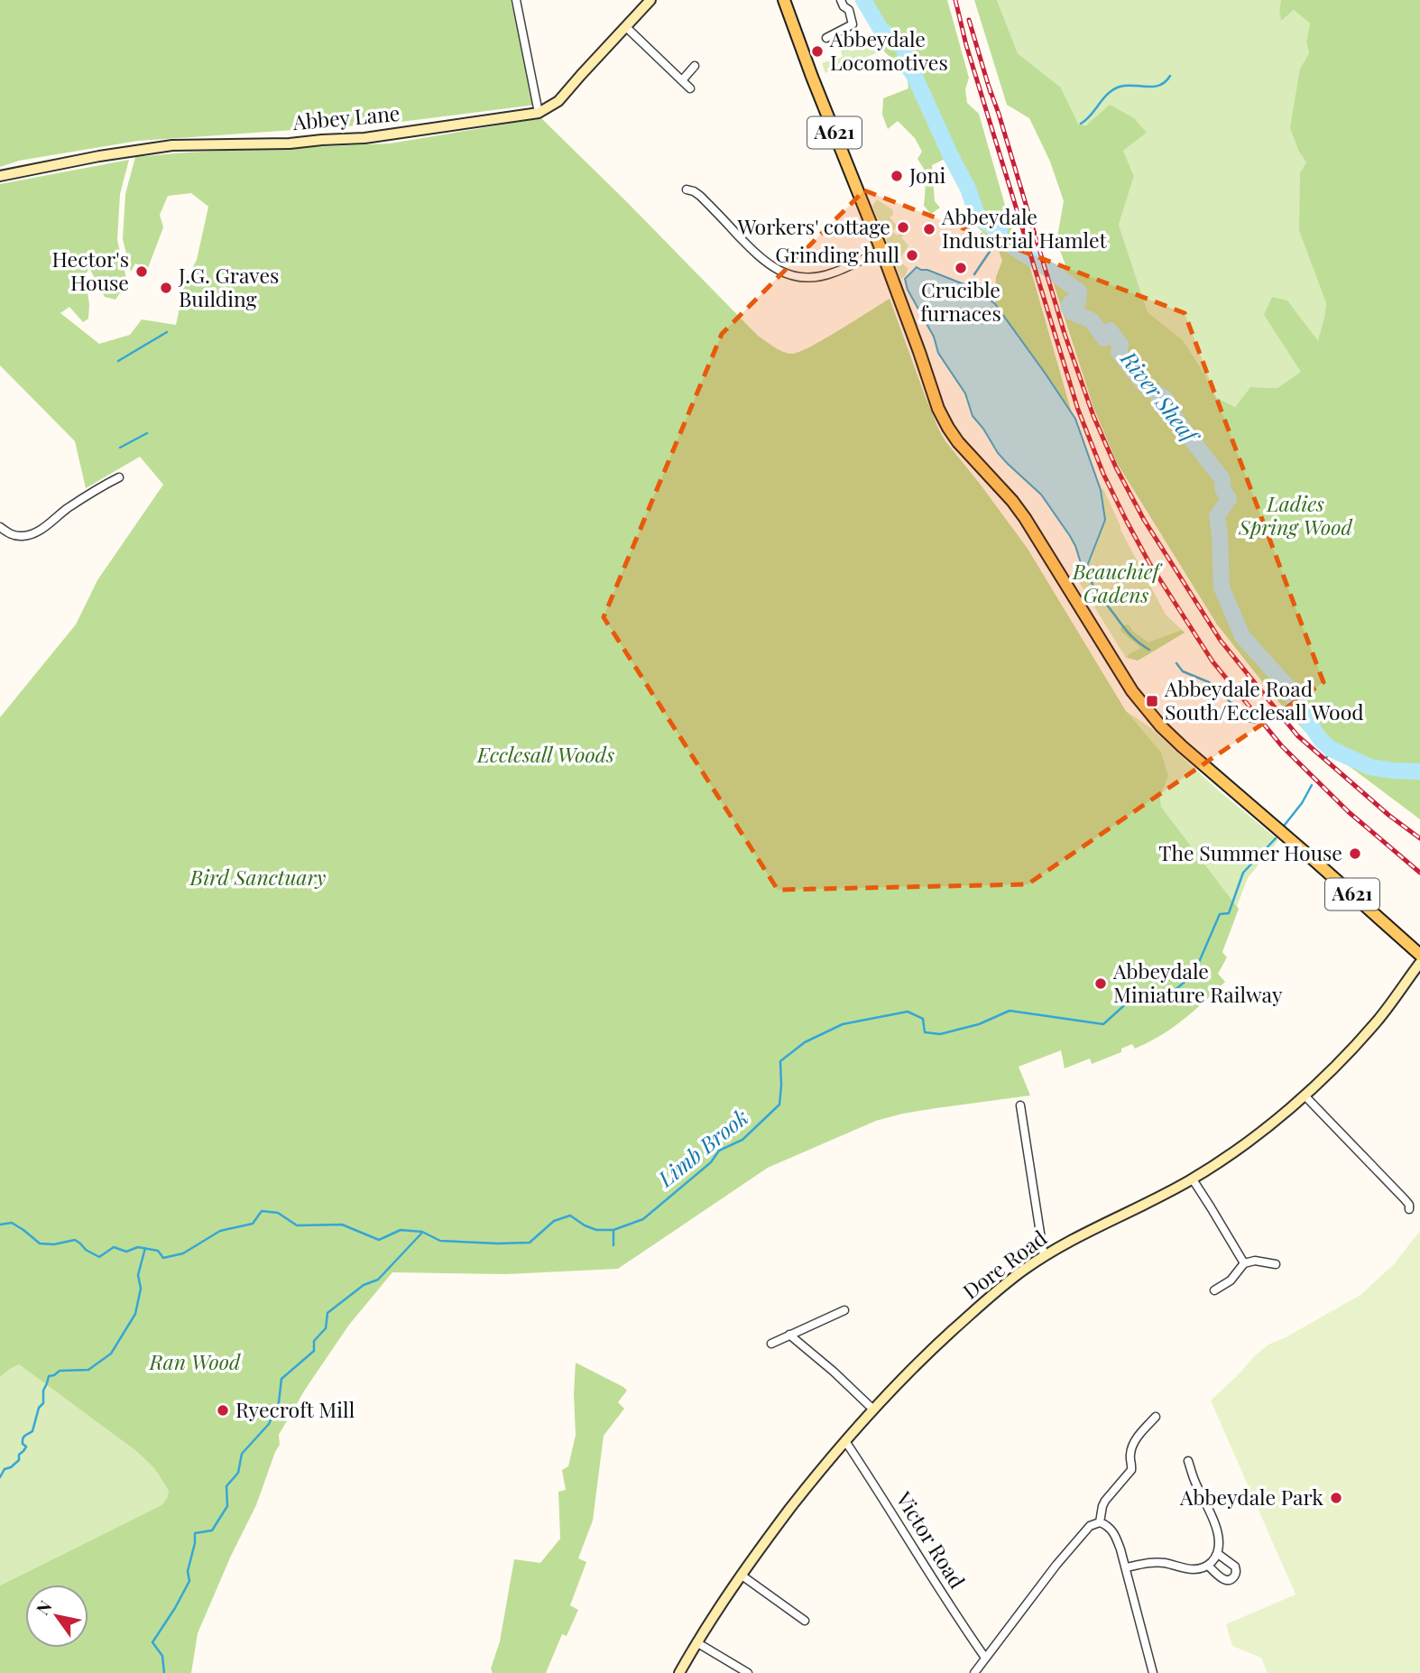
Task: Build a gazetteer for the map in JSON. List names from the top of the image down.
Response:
{
  "streets": {
    "main road": ["A621"],
    "street": ["Abbey Lane", "Dore Road", "Victor Road"]
  },
  "crossings": [
    ["Dore Road", "Victor Road"]
  ],
  "water": ["River Sheaf", "Limb Brook"],
  "parks": [
    "Ladies Spring Wood",
    "Beauchief Gadens",
    "Ecclesall Woods",
    "Bird Sanctuary",
    "Ran Wood"
  ],
  "places": {
    "other": [
      "Abbeydale Locomotives",
      "Joni",
      "Workers' cottage",
      "Abbeydale Industrial Hamlet",
      "Grinding hull",
      "Crucible furnaces",
      "Hector's House",
      "J.G. Graves Building",
      "The Summer House",
      "Abbeydale Miniature Railway",
      "Ryecroft Mill",
      "Abbeydale Park"
    ],
    "transit": ["Abbeydale Road South/Ecclesall Wood"]
  },
  "north": "top left"
}
